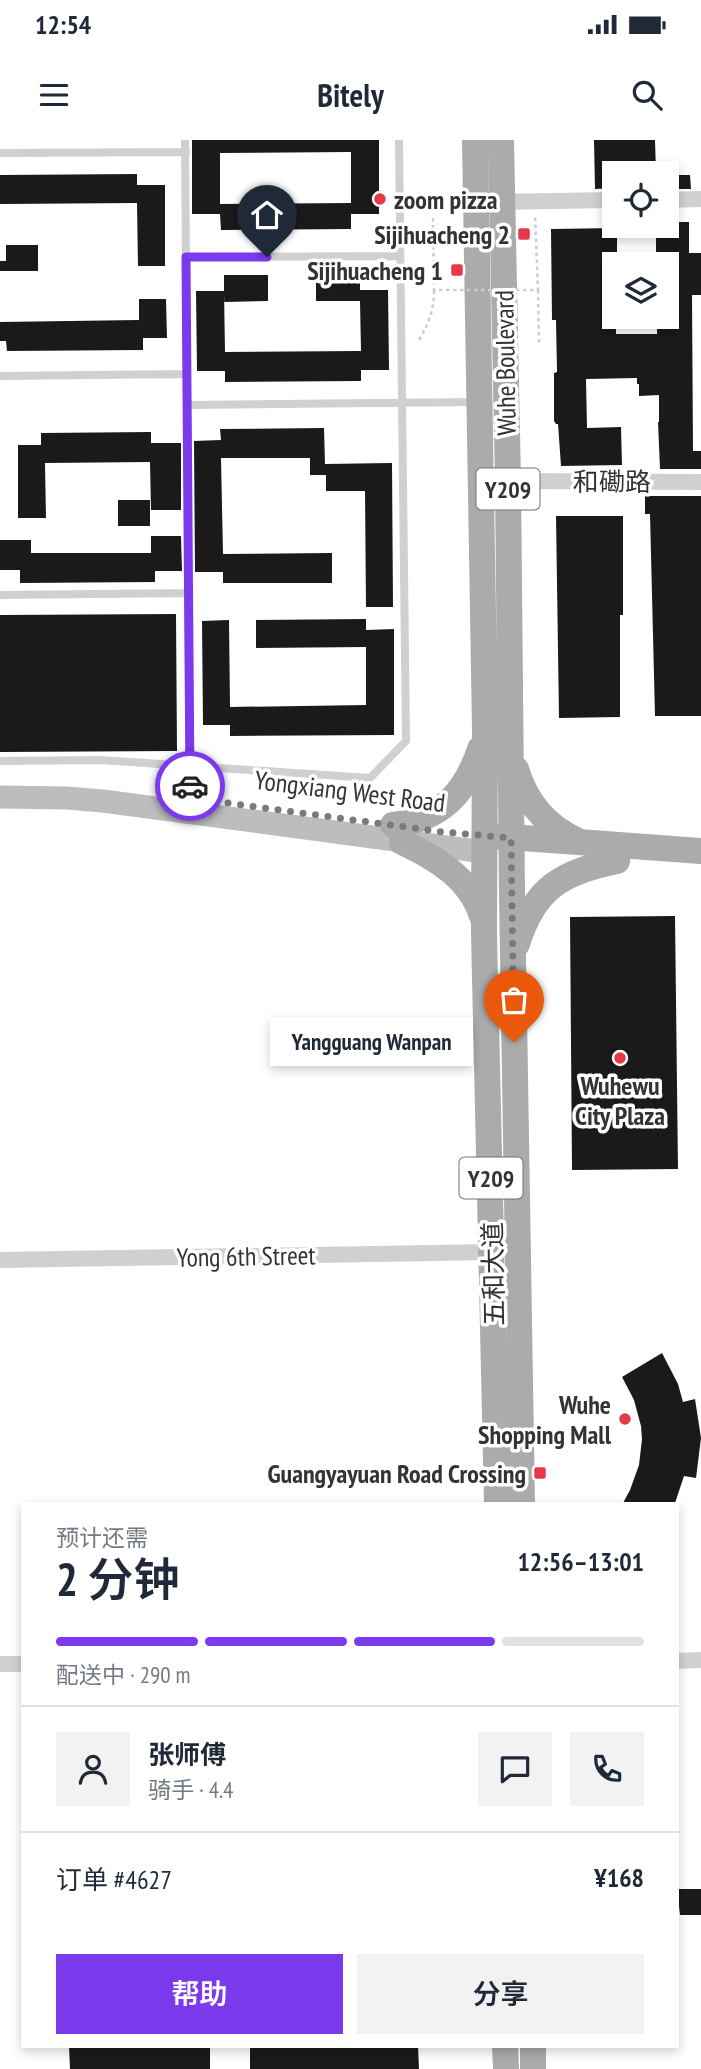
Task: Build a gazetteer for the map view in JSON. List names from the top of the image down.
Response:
{
  "streets": {
    "main road": [
      "Wuhe Boulevard",
      "Y209",
      "Yongxiang West Road",
      "五和大道"
    ],
    "street": ["和磡路", "Yong 6th Street"]
  },
  "crossings": [
    ["Wuhe Boulevard", "和磡路"],
    ["Wuhe Boulevard", "Yongxiang West Road"],
    ["Wuhe Boulevard", "五和大道"],
    ["Yongxiang West Road", "五和大道"],
    ["Yong 6th Street", "五和大道"]
  ],
  "places": {
    "other": [
      "zoom pizza",
      "Yangguang Wanpan",
      "Wuhewu City Plaza",
      "Wuhe Shopping Mall"
    ],
    "transit": ["Sijihuacheng 2", "Sijihuacheng 1", "Guangyayuan Road Crossing"]
  },
  "page": {
    "status": "12:54",
    "header": "Bitely",
    "bubble": "Yangguang Wanpan",
    "heading": ["2 分钟", "预计还需", "12:56–13:01"],
    "panel": [
      "张师傅",
      "骑手 · 4.4",
      "订单 #4627",
      "¥168"
    ],
    "bar": "配送中 · 290 m",
    "buttons": ["帮助", "分享"]
  }
}
